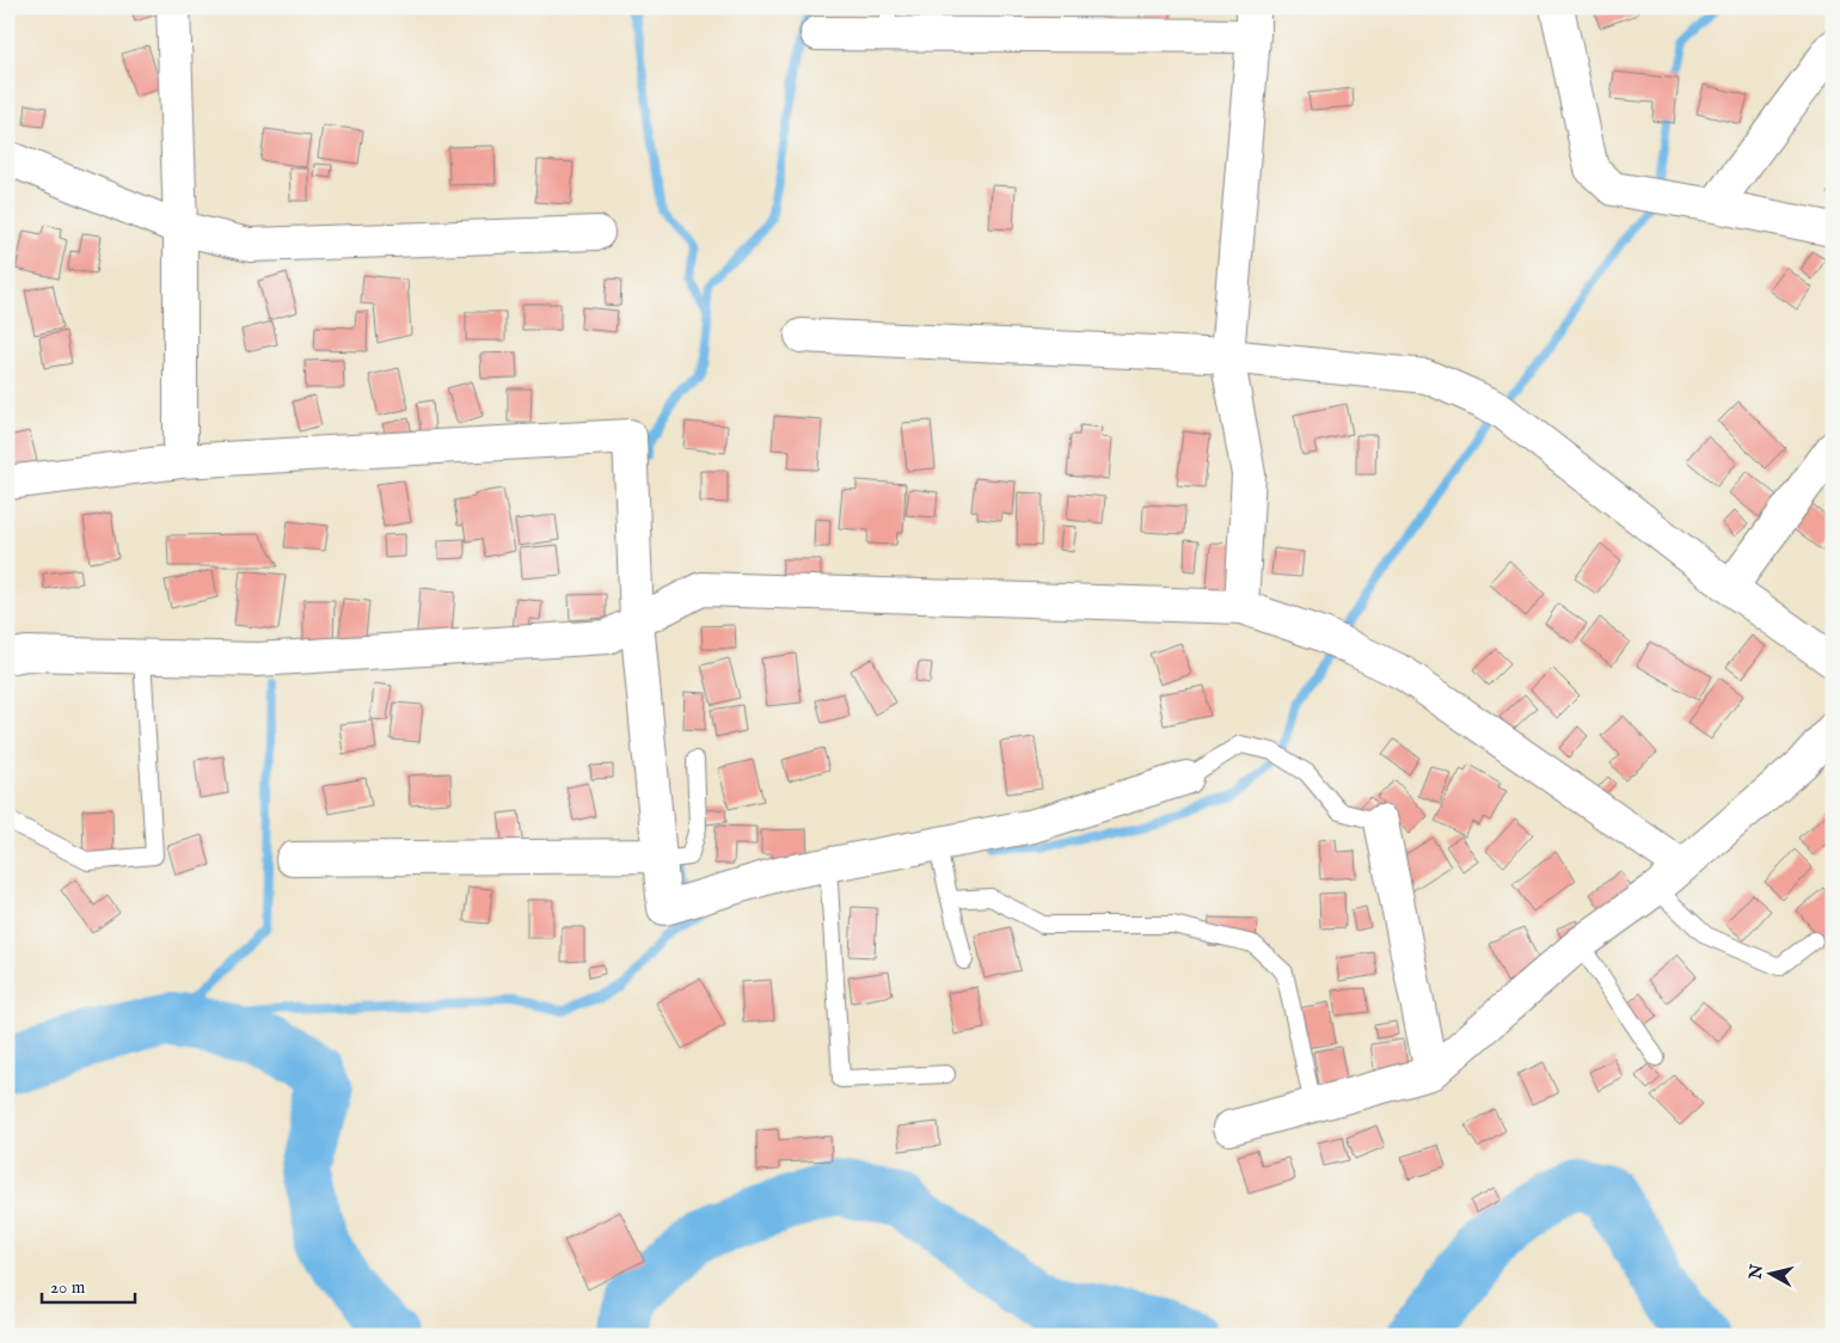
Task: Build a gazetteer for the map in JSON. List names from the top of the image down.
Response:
{
  "scale_bar": "20 m",
  "north": "left"
}
